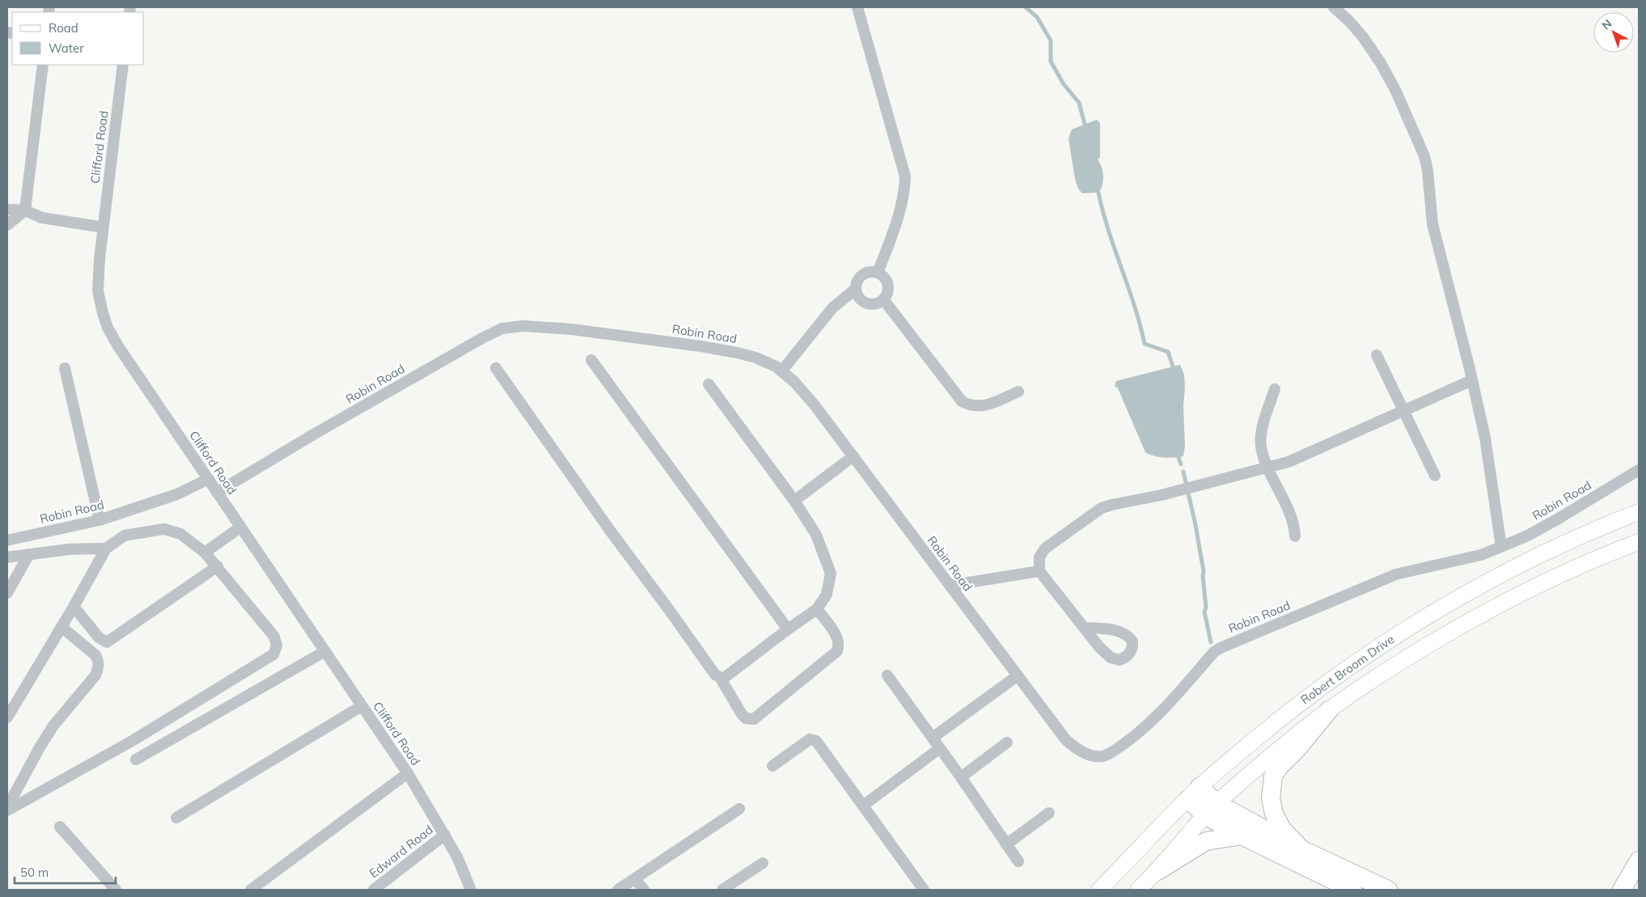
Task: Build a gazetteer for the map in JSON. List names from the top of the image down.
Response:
{
  "streets": {
    "street": [
      "Clifford Road",
      "Robin Road",
      "Robert Broom Drive",
      "Edward Road"
    ]
  },
  "crossings": [
    ["Clifford Road", "Robin Road"],
    ["Clifford Road", "Edward Road"]
  ],
  "legend": ["Road", "Water"],
  "scale_bar": "50 m",
  "north": "top left"
}
